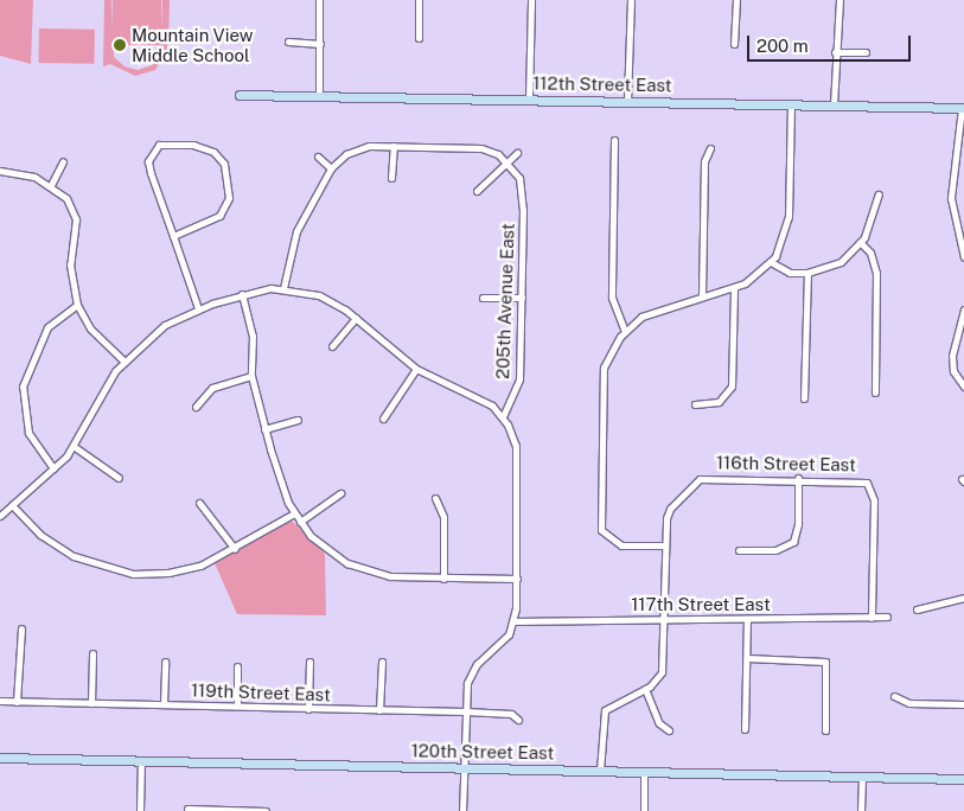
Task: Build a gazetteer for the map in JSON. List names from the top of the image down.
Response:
{
  "streets": {
    "street": [
      "112th Street East",
      "205th Avenue East",
      "116th Street East",
      "117th Street East",
      "119th Street East",
      "120th Street East"
    ]
  },
  "crossings": [
    ["116th Street East", "117th Street East"]
  ],
  "places": ["Mountain View Middle School"],
  "scale_bar": "200 m"
}
